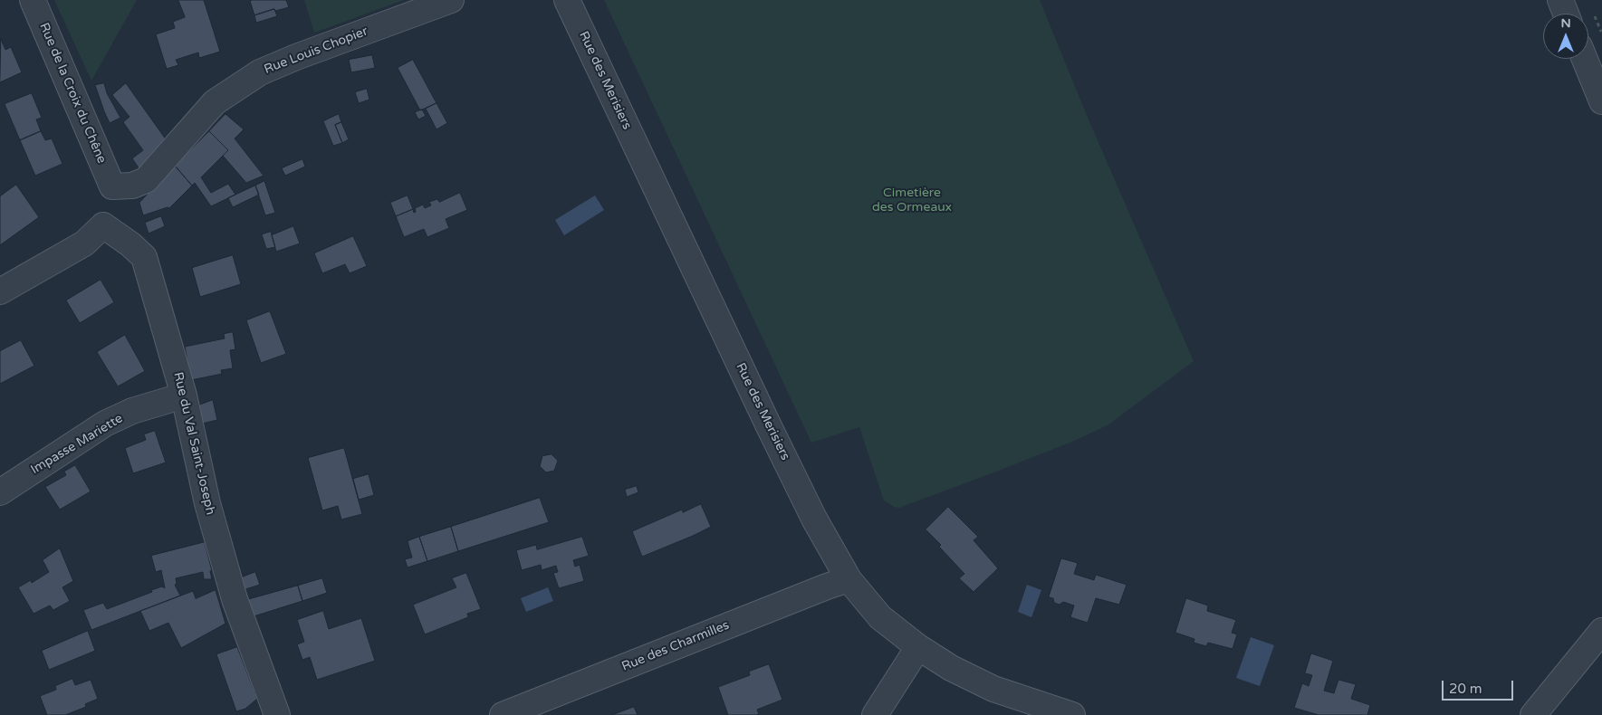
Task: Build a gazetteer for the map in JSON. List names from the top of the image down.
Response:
{
  "streets": {
    "street": [
      "Rue Louis Chopier",
      "Rue des Merisiers",
      "Rue de la Croix du Chêne",
      "Rue du Val Saint-Joseph",
      "Impasse Mariette",
      "Rue des Charmilles"
    ]
  },
  "crossings": [
    ["Rue Louis Chopier", "Rue de la Croix du Chêne"],
    ["Rue des Merisiers", "Rue des Charmilles"],
    ["Rue du Val Saint-Joseph", "Impasse Mariette"]
  ],
  "parks": ["Cimetière des Ormeaux"],
  "scale_bar": "20 m",
  "north": "top"
}
